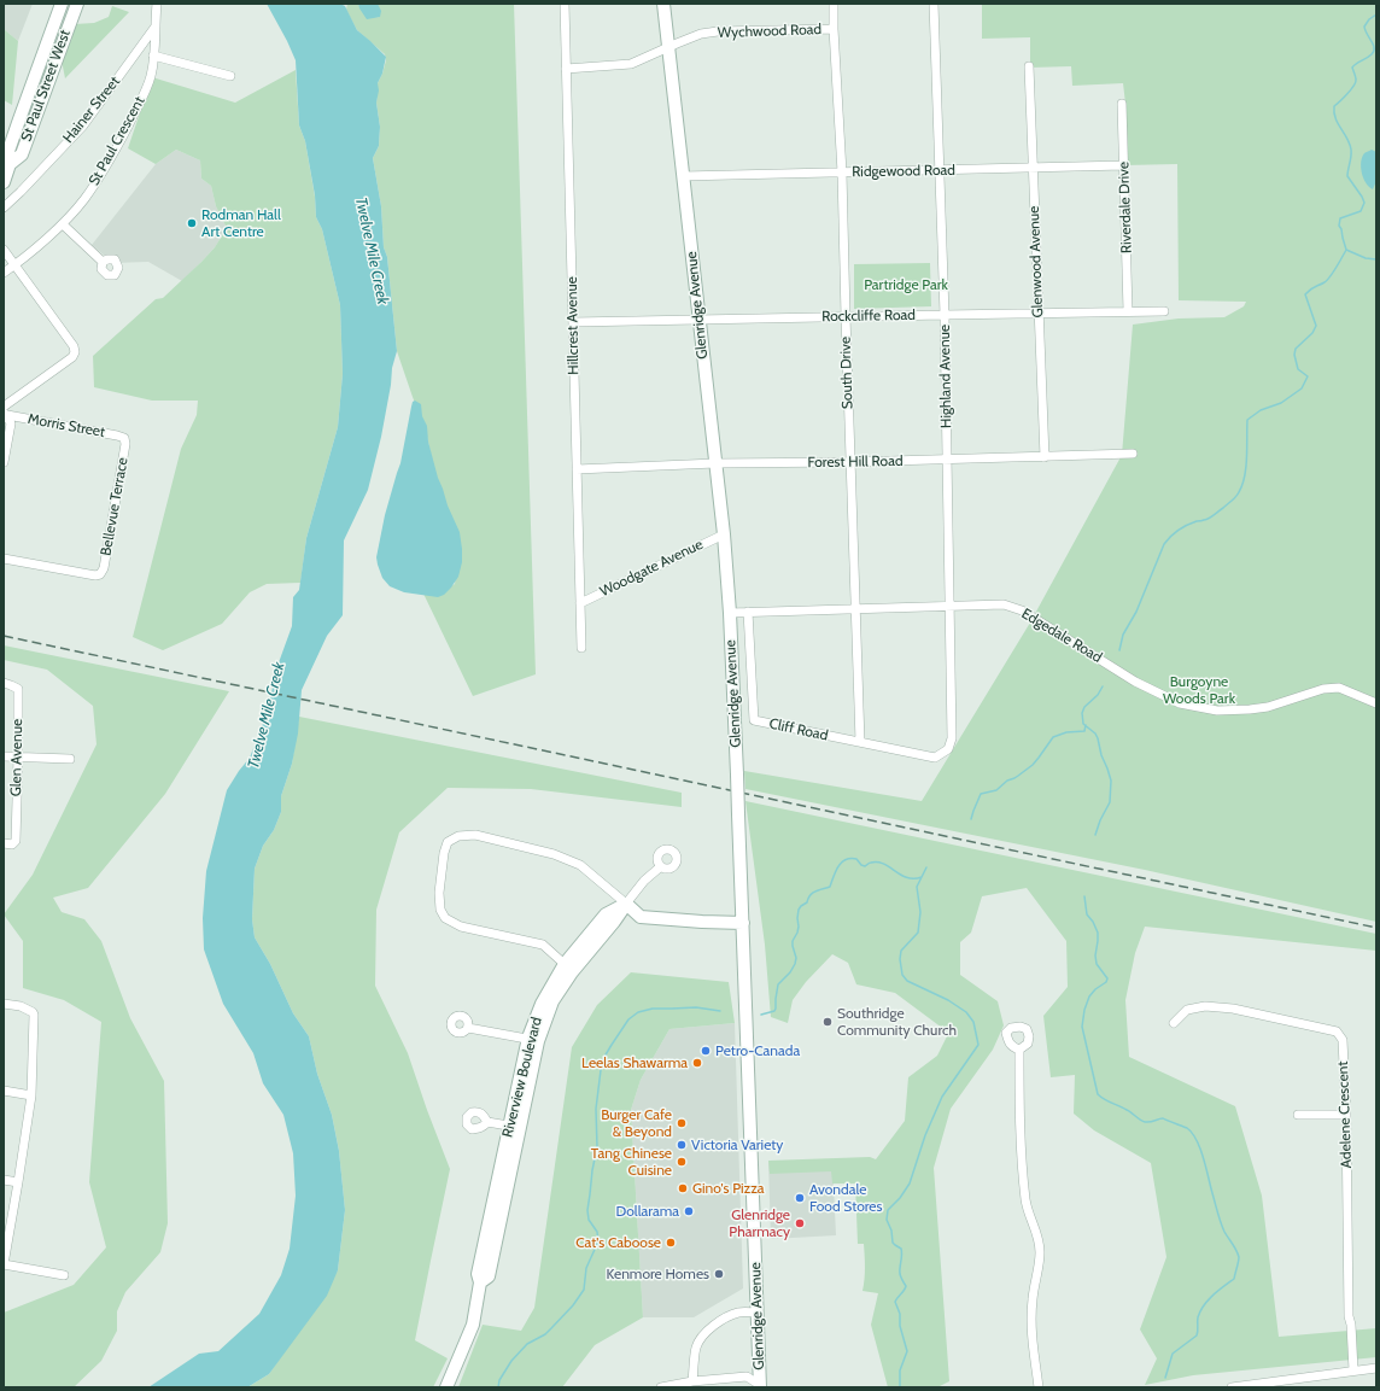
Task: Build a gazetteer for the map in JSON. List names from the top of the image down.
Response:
{
  "streets": {
    "main road": ["St Paul Street West", "Glenridge Avenue", "Riverview Boulevard"],
    "street": [
      "Wychwood Road",
      "Hainer Street",
      "St Paul Crescent",
      "Ridgewood Road",
      "Riverdale Drive",
      "Glenwood Avenue",
      "Rockcliffe Road",
      "Hillcrest Avenue",
      "South Drive",
      "Highland Avenue",
      "Morris Street",
      "Forest Hill Road",
      "Bellevue Terrace",
      "Woodgate Avenue",
      "Edgedale Road",
      "Cliff Road",
      "Glen Avenue",
      "Adelene Crescent"
    ]
  },
  "crossings": [
    ["Wychwood Road", "Glenridge Avenue"],
    ["Wychwood Road", "Hillcrest Avenue"],
    ["Wychwood Road", "South Drive"],
    ["Hainer Street", "St Paul Crescent"],
    ["Ridgewood Road", "Riverdale Drive"],
    ["Ridgewood Road", "Glenwood Avenue"],
    ["Ridgewood Road", "Glenridge Avenue"],
    ["Ridgewood Road", "South Drive"],
    ["Ridgewood Road", "Highland Avenue"],
    ["Riverdale Drive", "Rockcliffe Road"],
    ["Glenwood Avenue", "Rockcliffe Road"],
    ["Glenwood Avenue", "Forest Hill Road"],
    ["Glenridge Avenue", "Rockcliffe Road"],
    ["Glenridge Avenue", "Forest Hill Road"],
    ["Glenridge Avenue", "Woodgate Avenue"],
    ["Glenridge Avenue", "Edgedale Road"],
    ["Rockcliffe Road", "Hillcrest Avenue"],
    ["Rockcliffe Road", "South Drive"],
    ["Rockcliffe Road", "Highland Avenue"],
    ["Hillcrest Avenue", "Forest Hill Road"],
    ["Hillcrest Avenue", "Woodgate Avenue"],
    ["South Drive", "Forest Hill Road"],
    ["South Drive", "Edgedale Road"],
    ["South Drive", "Cliff Road"],
    ["Highland Avenue", "Forest Hill Road"],
    ["Highland Avenue", "Edgedale Road"],
    ["Highland Avenue", "Cliff Road"],
    ["Morris Street", "Bellevue Terrace"],
    ["Edgedale Road", "Cliff Road"]
  ],
  "water": ["Twelve Mile Creek"],
  "parks": ["Partridge Park", "Burgoyne Woods Park"],
  "places": [
    "Rodman Hall Art Centre",
    "Southridge Community Church",
    "Petro-Canada",
    "Leelas Shawarma",
    "Burger Cafe & Beyond",
    "Victoria Variety",
    "Tang Chinese Cuisine",
    "Gino's Pizza",
    "Avondale Food Stores",
    "Dollarama",
    "Glenridge Pharmacy",
    "Cat's Caboose",
    "Kenmore Homes"
  ]
}
